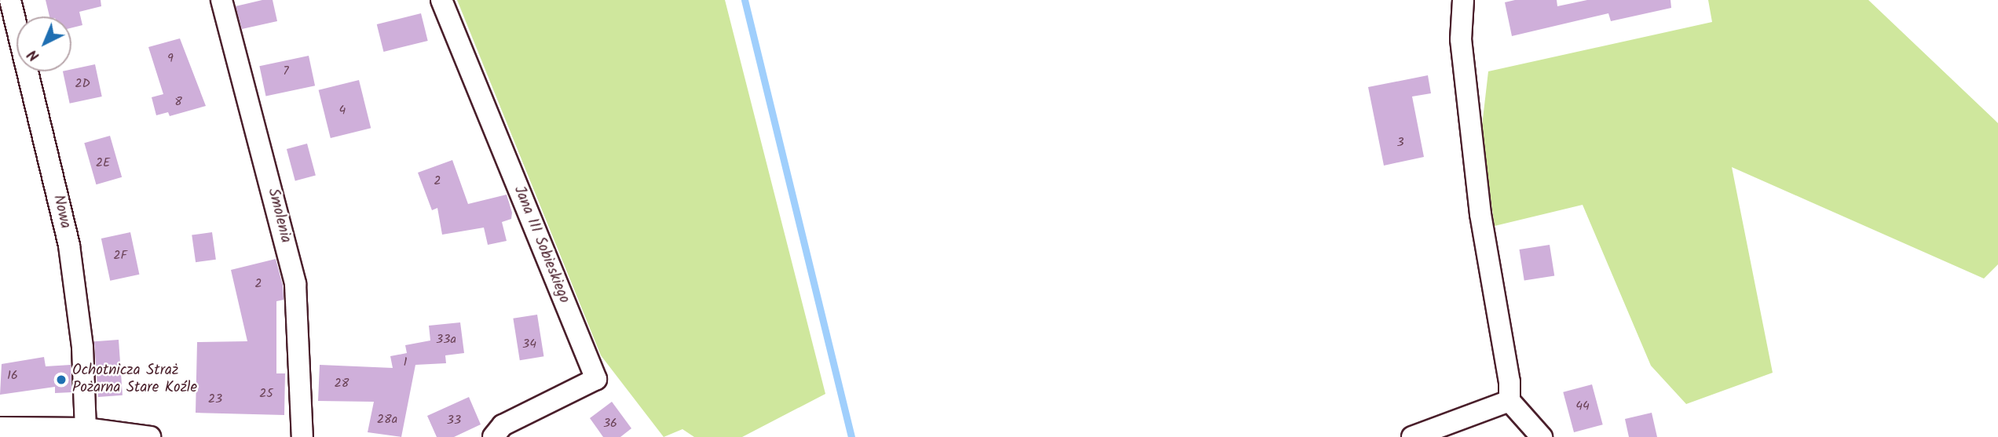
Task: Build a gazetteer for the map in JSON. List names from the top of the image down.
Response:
{
  "streets": {
    "street": ["Nowa", "Smolenia", "Jana III Sobieskiego"]
  },
  "places": ["Ochotnicza Straż Pożarna Stare Koźle"],
  "house_numbers": [
    "9",
    "7",
    "2D",
    "8",
    "4",
    "3",
    "2E",
    "2",
    "2F",
    "2",
    "33a",
    "34",
    "1",
    "16",
    "28",
    "25",
    "23",
    "44",
    "28a",
    "33",
    "36"
  ],
  "north": "bottom left"
}
